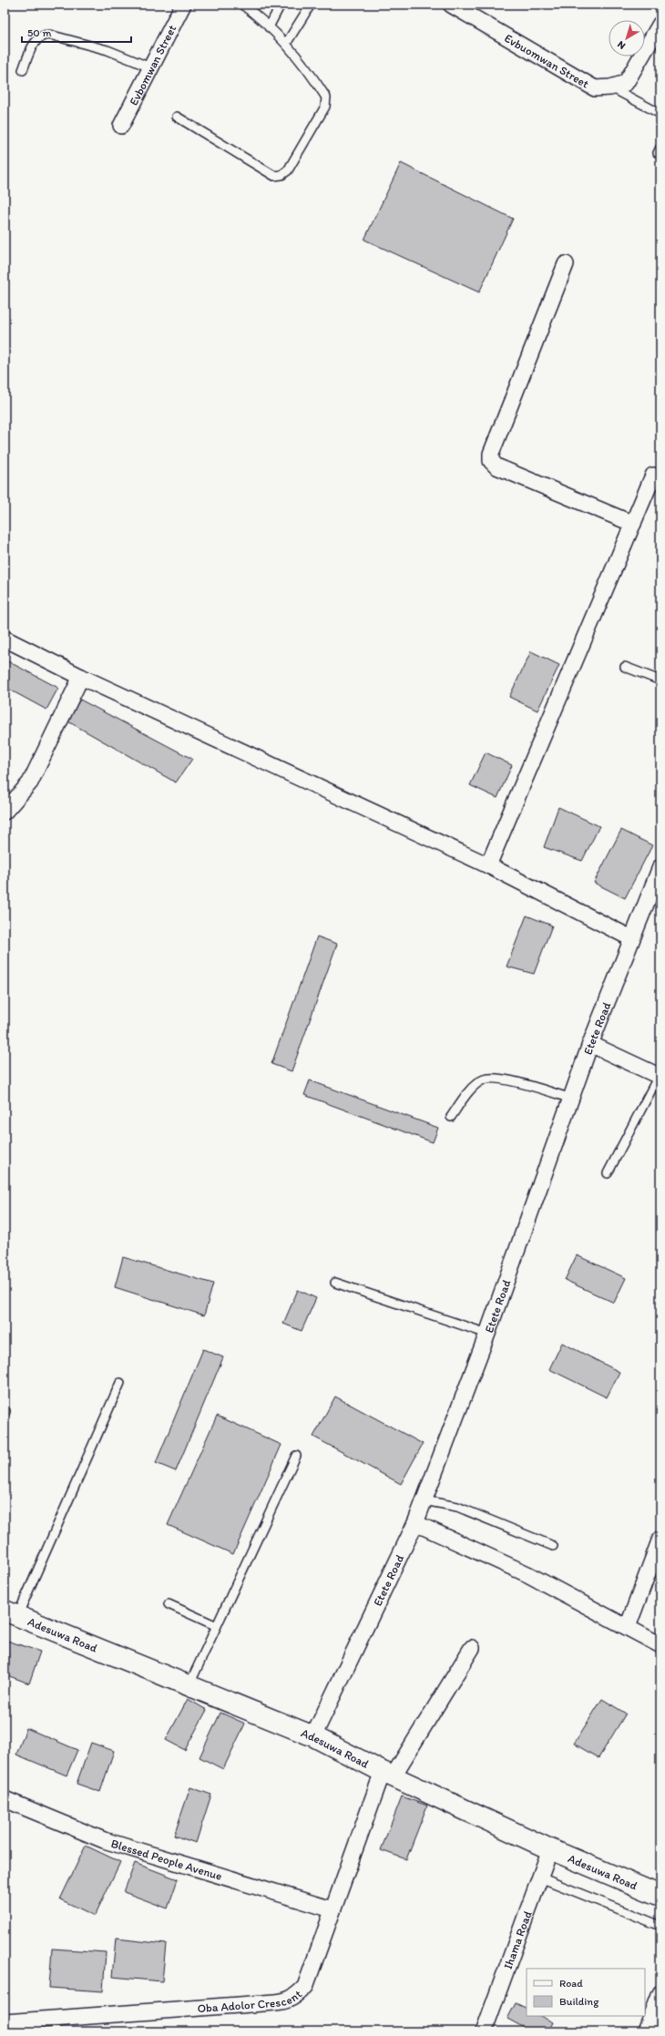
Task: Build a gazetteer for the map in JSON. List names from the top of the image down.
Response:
{
  "streets": {
    "street": [
      "Evbuomwan Street",
      "Evbomwan Street",
      "Etete Road",
      "Adesuwa Road",
      "Blessed People Avenue",
      "Ihama Road",
      "Oba Adolor Crescent"
    ]
  },
  "crossings": [
    ["Etete Road", "Adesuwa Road"],
    ["Adesuwa Road", "Ihama Road"],
    ["Adesuwa Road", "Oba Adolor Crescent"],
    ["Blessed People Avenue", "Oba Adolor Crescent"]
  ],
  "legend": ["Road", "Building"],
  "scale_bar": "50 m",
  "north": "bottom left"
}
